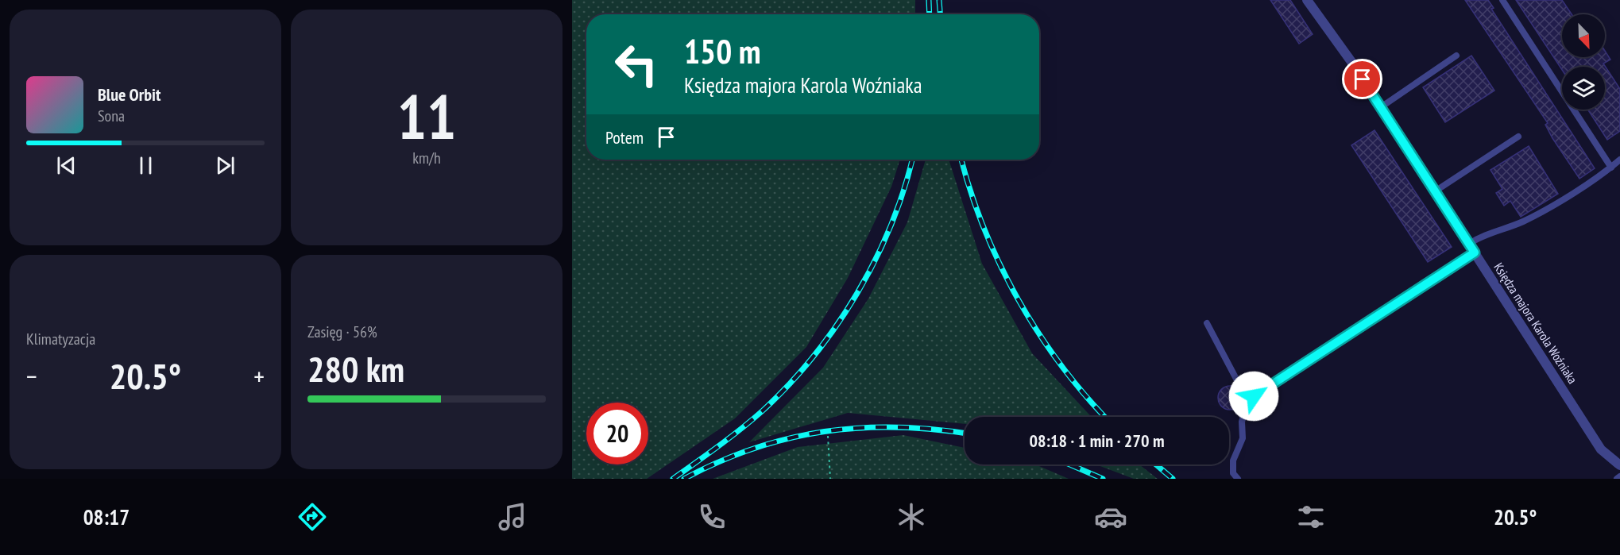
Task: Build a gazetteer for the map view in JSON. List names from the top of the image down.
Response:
{
  "streets": {
    "street": ["Księdza majora Karola Woźniaka"]
  },
  "north": "bottom right",
  "page": {
    "tile": [
      ["11", "km/h"],
      "Klimatyzacja",
      ["Zasięg · 56%", "280 km"]
    ],
    "turn": ["150 m", "Księdza majora Karola Woźniaka"],
    "song": ["Blue Orbit", "Sona"],
    "then": "Potem",
    "heat": ["−", "20.5°", "+"],
    "limit": "20",
    "trip": "08:18 · 1 min · 270 m",
    "tabs": ["08:17", "20.5°"]
  }
}
